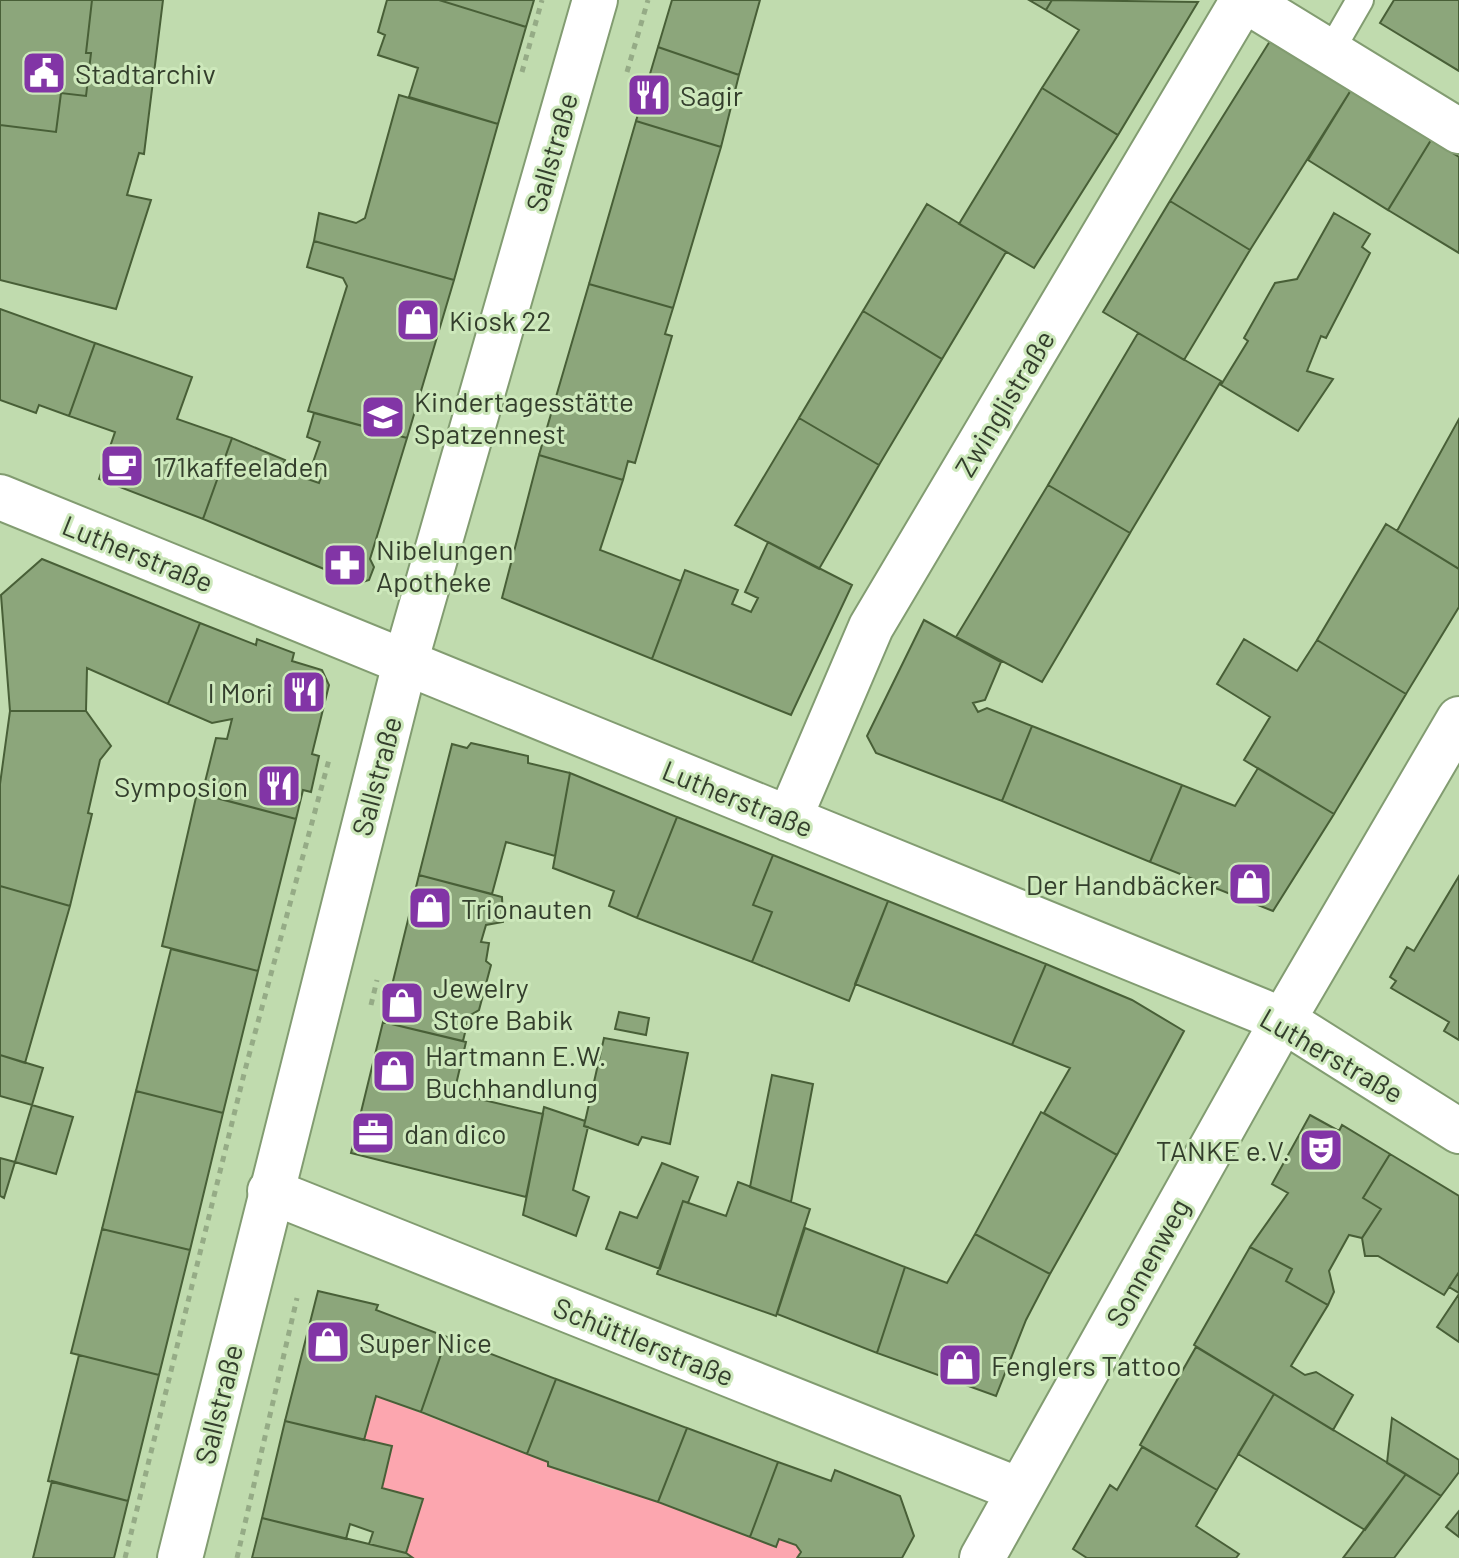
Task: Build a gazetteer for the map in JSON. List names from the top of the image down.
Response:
{
  "streets": {
    "street": [
      "Sallstraße",
      "Zwinglistraße",
      "Lutherstraße",
      "Sonnenweg",
      "Schüttlerstraße"
    ]
  },
  "crossings": [
    ["Sallstraße", "Lutherstraße"],
    ["Sallstraße", "Schüttlerstraße"],
    ["Zwinglistraße", "Lutherstraße"],
    ["Lutherstraße", "Sonnenweg"],
    ["Sonnenweg", "Schüttlerstraße"]
  ],
  "places": {
    "public building": ["Stadtarchiv"],
    "restaurant": ["Sagir", "I Mori", "Symposion"],
    "shop": [
      "Kiosk 22",
      "Der Handbäcker",
      "Trionauten",
      "Jewelry Store Babik",
      "Hartmann E.W. Buchhandlung",
      "Super Nice",
      "Fenglers Tattoo"
    ],
    "school or university": ["Kindertagesstätte Spatzennest"],
    "cafe": ["171kaffeeladen"],
    "pharmacy": ["Nibelungen Apotheke"],
    "office": ["dan dico"],
    "theatre": ["TANKE e.V."]
  }
}
